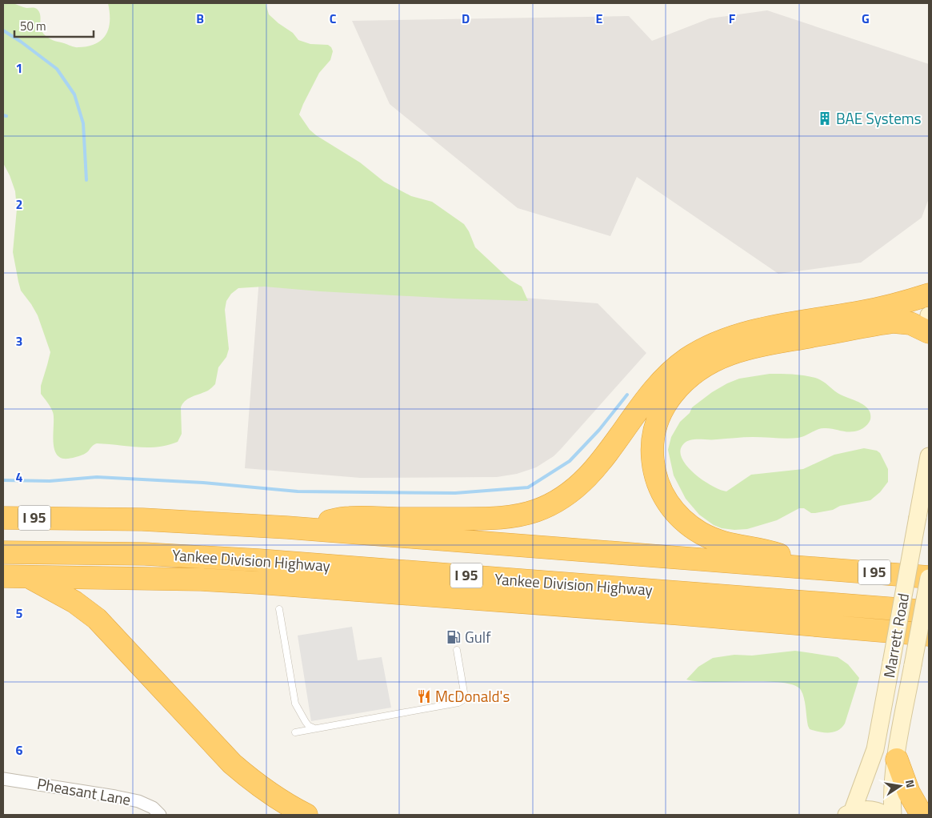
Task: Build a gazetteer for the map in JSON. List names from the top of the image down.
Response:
{
  "streets": {
    "highway": ["I 95", "Yankee Division Highway"],
    "main road": ["Marrett Road"],
    "street": ["Pheasant Lane"]
  },
  "crossings": [
    ["I 95", "Marrett Road"]
  ],
  "places": {
    "building": ["BAE Systems"],
    "fuel station": ["Gulf"],
    "restaurant": ["McDonald's"]
  },
  "scale_bar": "50 m",
  "north": "right",
  "grid": {
    "columns": [
      "B",
      "C",
      "D",
      "E",
      "F",
      "G"
    ],
    "rows": [
      "1",
      "2",
      "3",
      "4",
      "5",
      "6"
    ]
  }
}
